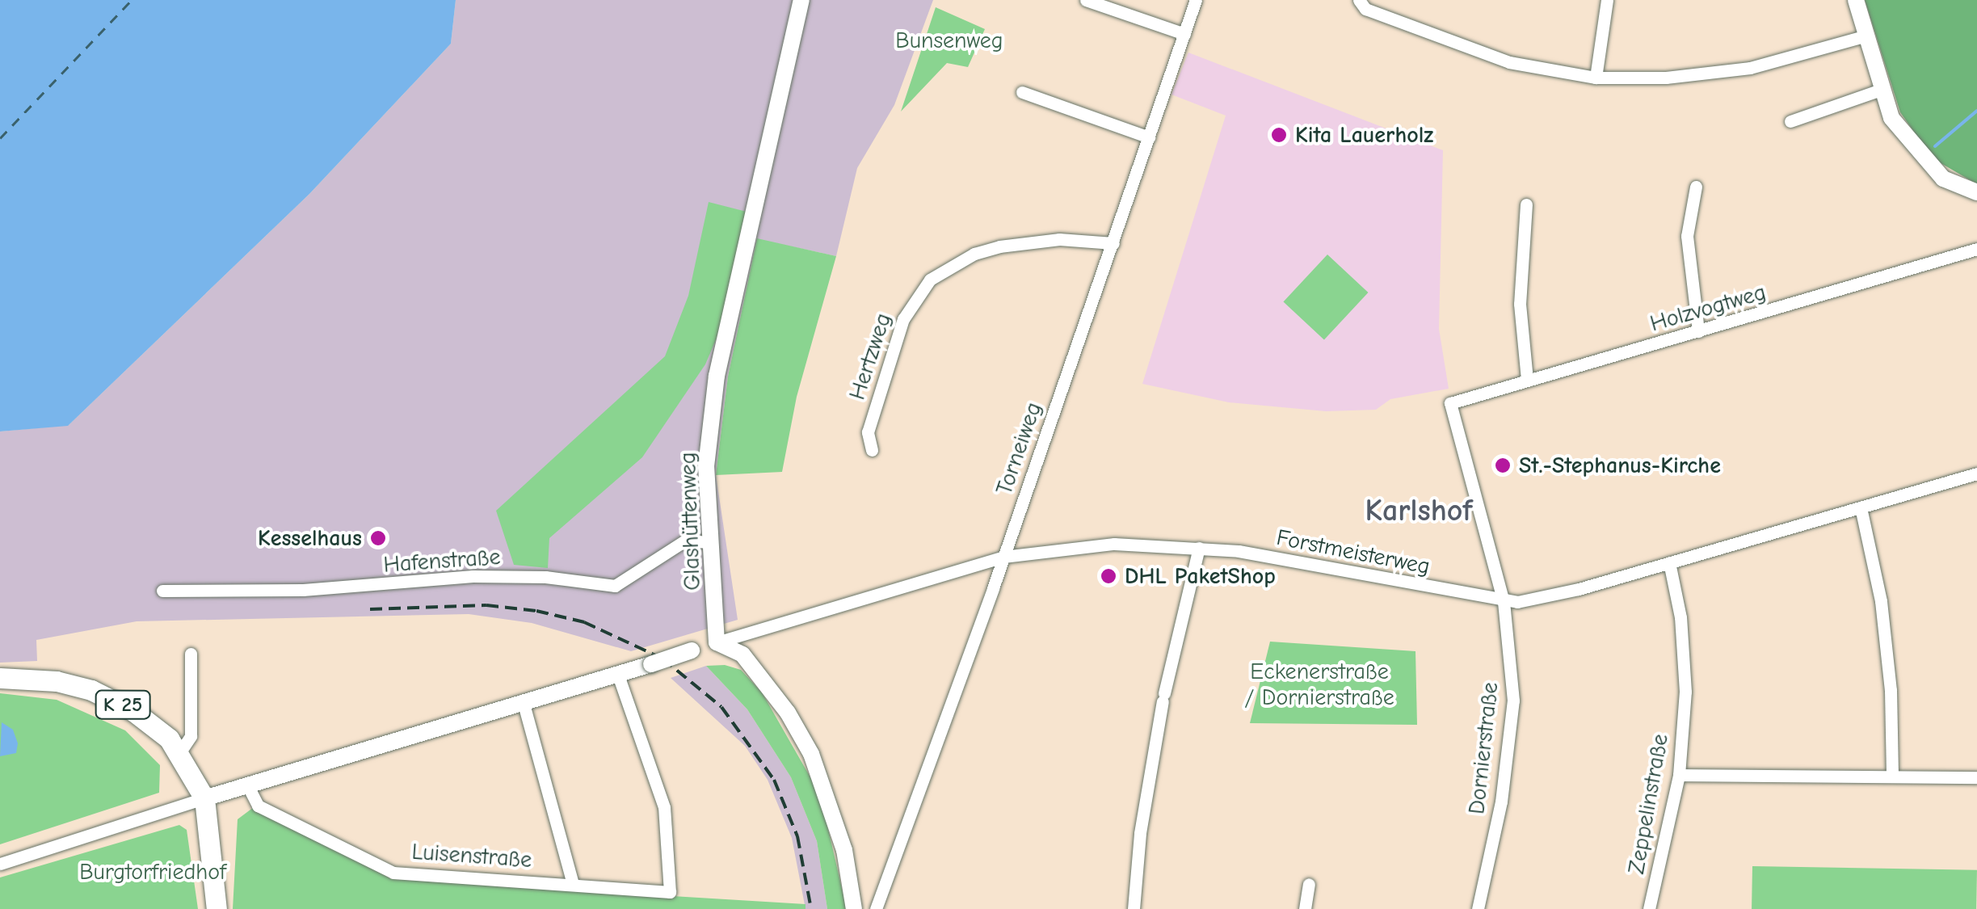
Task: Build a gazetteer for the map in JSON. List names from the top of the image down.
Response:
{
  "streets": {
    "main road": ["K 25"],
    "street": [
      "Holzvogtweg",
      "Hertzweg",
      "Torneiweg",
      "Glashüttenweg",
      "Forstmeisterweg",
      "Hafenstraße",
      "Dornierstraße",
      "Zeppelinstraße",
      "Luisenstraße"
    ]
  },
  "crossings": [
    ["Holzvogtweg", "Dornierstraße"],
    ["Hertzweg", "Torneiweg"],
    ["Torneiweg", "Forstmeisterweg"],
    ["Glashüttenweg", "Forstmeisterweg"],
    ["Glashüttenweg", "Hafenstraße"],
    ["Forstmeisterweg", "Dornierstraße"],
    ["Forstmeisterweg", "Zeppelinstraße"]
  ],
  "districts": ["Karlshof"],
  "parks": ["Bunsenweg", "Eckenerstraße / Dornierstraße", "Burgtorfriedhof"],
  "places": [
    "Kita Lauerholz",
    "St.-Stephanus-Kirche",
    "Kesselhaus",
    "DHL PaketShop"
  ]
}
